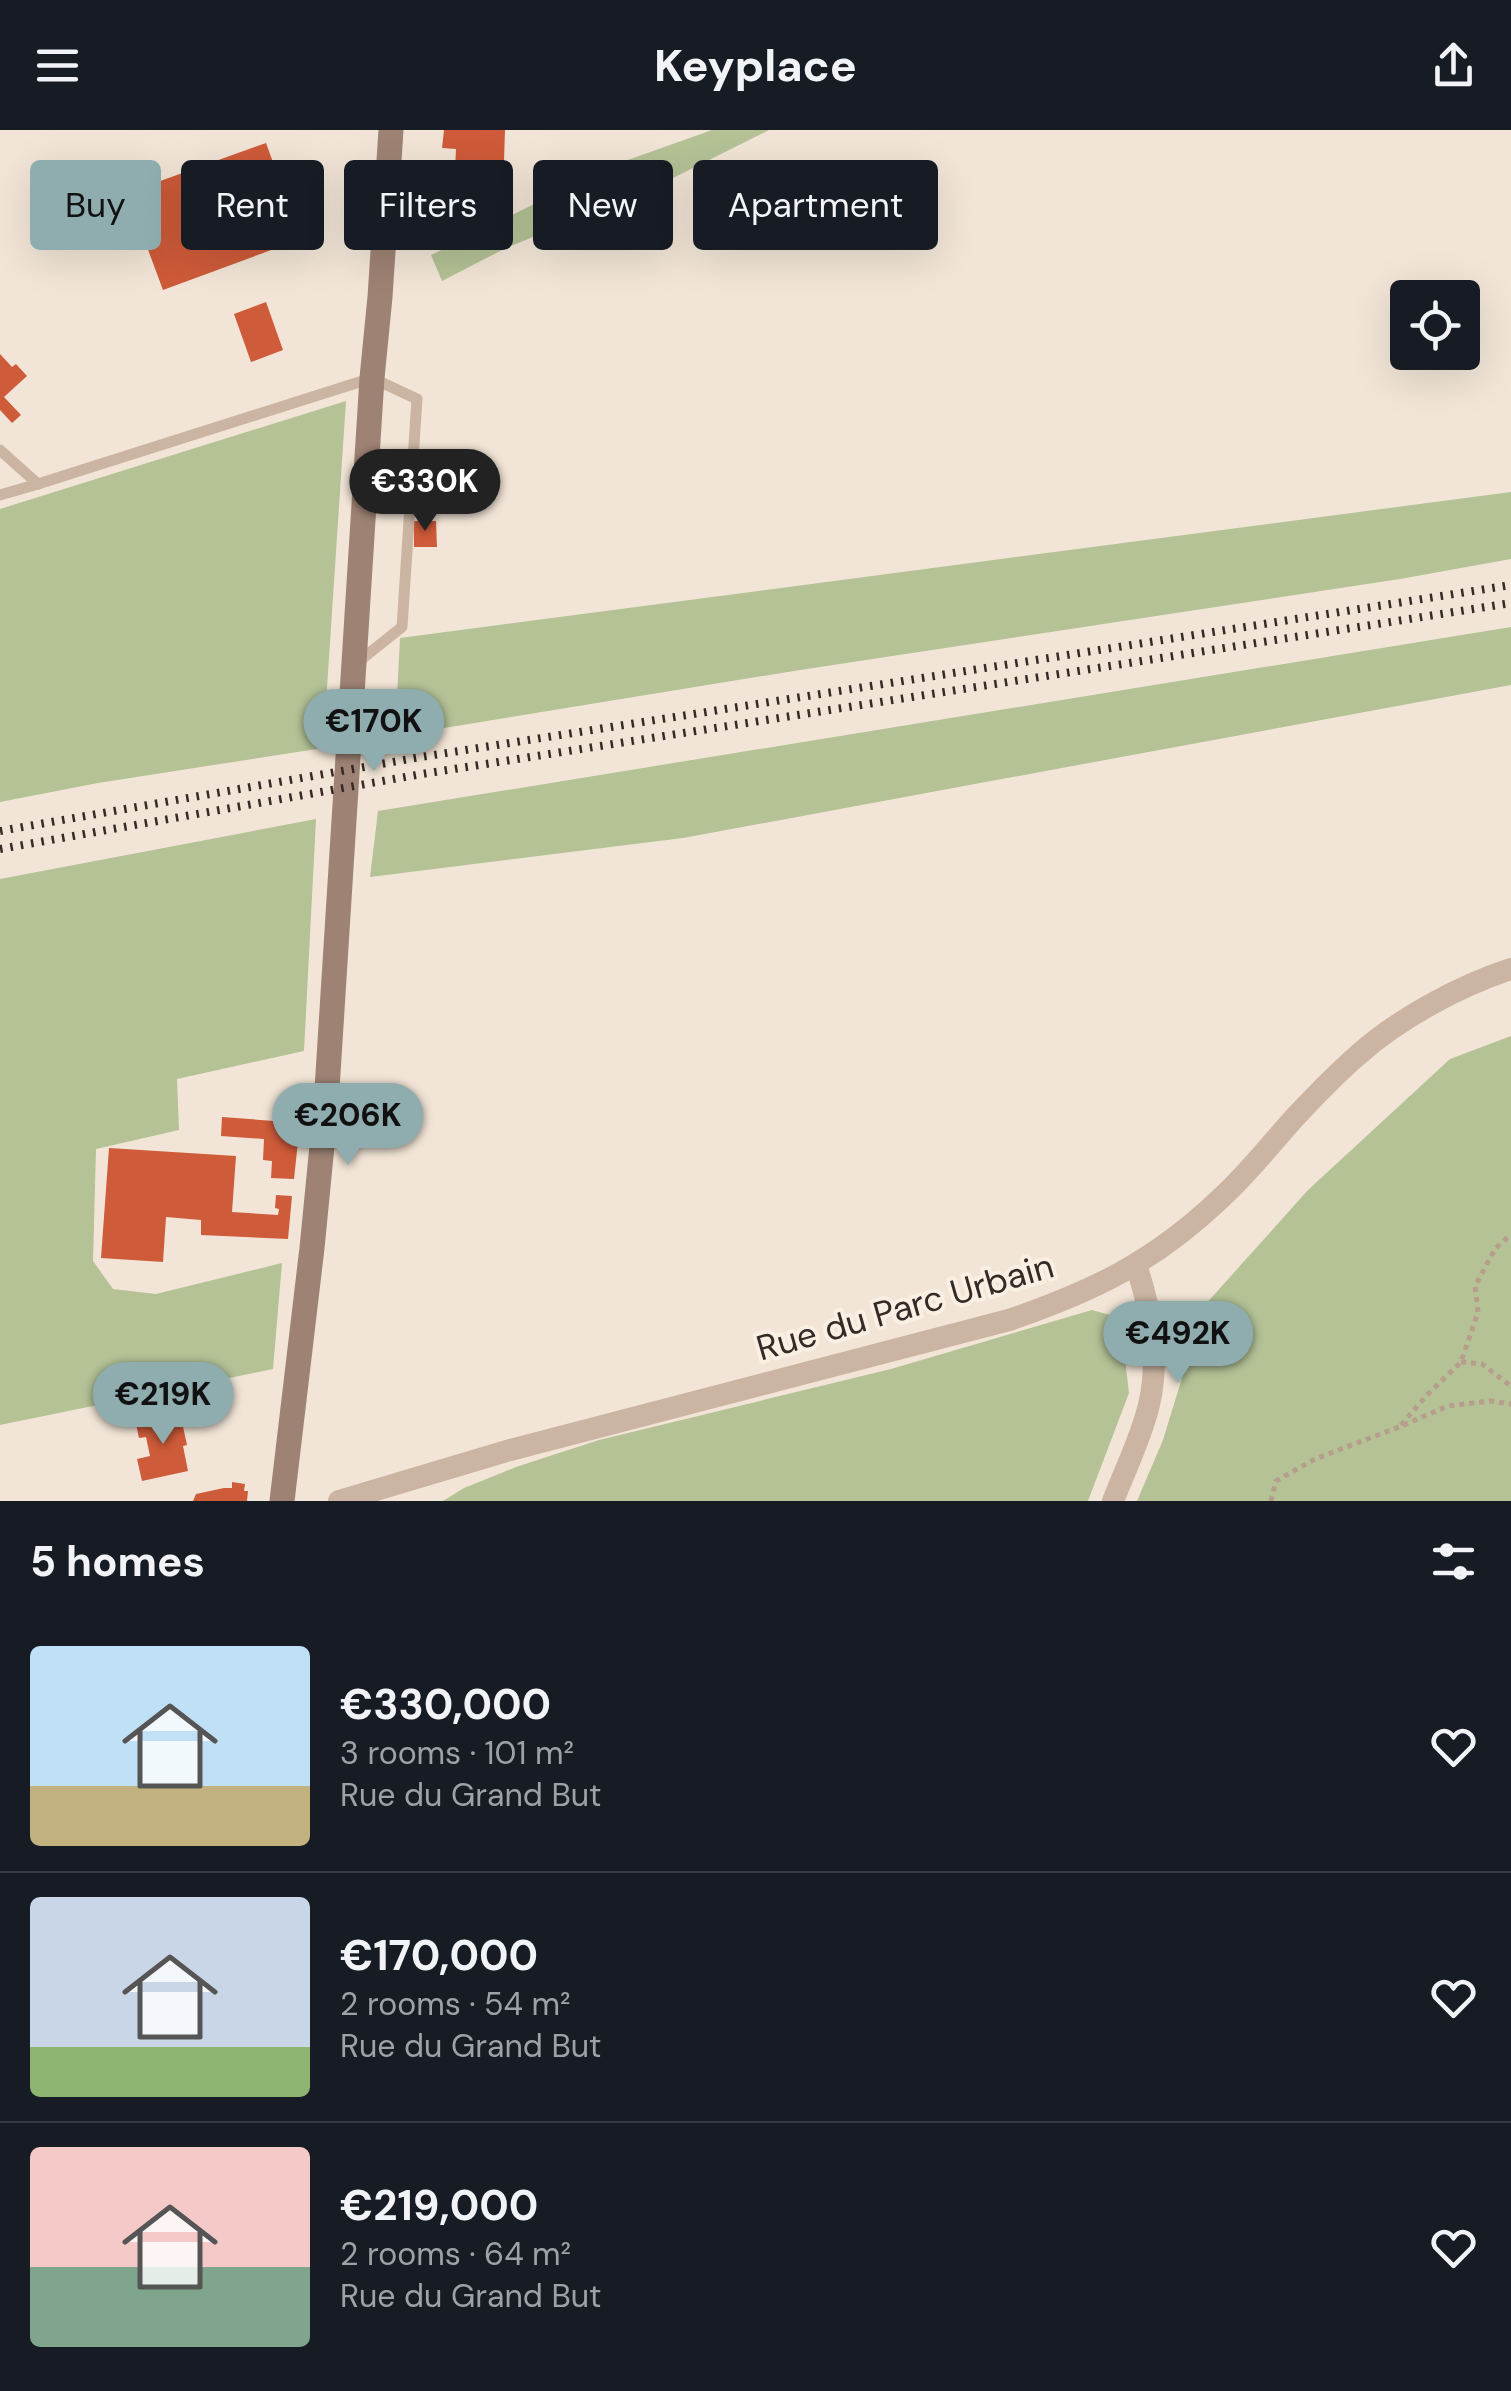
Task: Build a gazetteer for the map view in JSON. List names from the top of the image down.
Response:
{
  "streets": {
    "street": ["Rue du Parc Urbain"]
  },
  "page": {
    "header": "Keyplace",
    "chip": [
      "Buy",
      "Rent",
      "Filters",
      "New",
      "Apartment"
    ],
    "price": [
      "€330K",
      "€170K",
      "€206K",
      "€492K",
      "€219K"
    ],
    "heading": "5 homes",
    "list": [
      {
        "name": "€330,000",
        "note": "3 rooms · 101 m² · Rue du Grand But"
      },
      {
        "name": "€170,000",
        "note": "2 rooms · 54 m² · Rue du Grand But"
      },
      {
        "name": "€219,000",
        "note": "2 rooms · 64 m² · Rue du Grand But"
      }
    ]
  }
}
